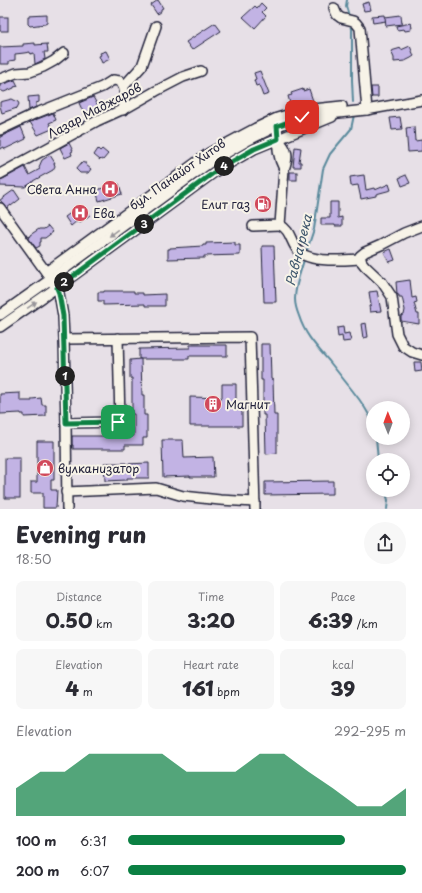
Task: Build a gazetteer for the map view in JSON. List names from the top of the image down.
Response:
{
  "streets": {
    "street": ["Лазар Маджаров", "бул. Панайот Хитов"]
  },
  "water": ["Равна река"],
  "places": {
    "hospital": ["Света Анна", "Ева"],
    "fuel station": ["Елит газ"],
    "building": ["Магнит"],
    "shop": ["вулканизатор"]
  },
  "north": "top",
  "page": {
    "pins": [
      "4",
      "3",
      "2",
      "1"
    ],
    "heading": ["Evening run", "18:50"],
    "stats": [
      ["Distance", "0.50 km"],
      ["Time", "3:20"],
      ["Pace", "6:39 /km"],
      ["Elevation", "4 m"],
      ["Heart rate", "161 bpm"],
      ["kcal", "39"]
    ],
    "chart": ["Elevation", "292–295 m"],
    "list": [
      {
        "name": "100 m",
        "note": "6:31"
      },
      {
        "name": "200 m",
        "note": "6:07"
      }
    ]
  }
}
